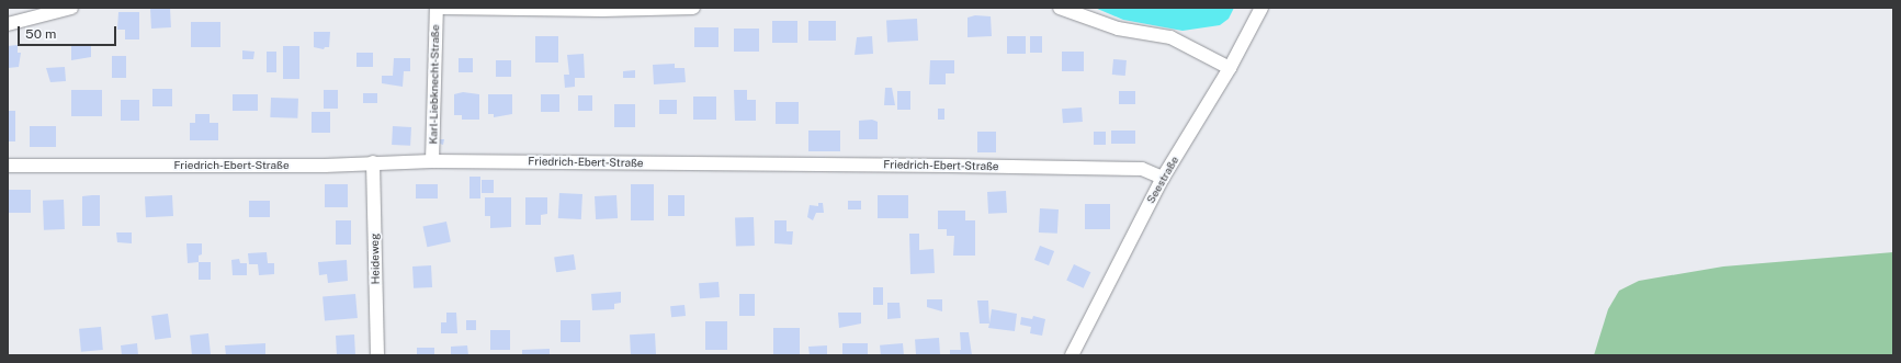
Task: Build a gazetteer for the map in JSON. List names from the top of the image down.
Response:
{
  "streets": {
    "street": [
      "Karl-Liebknecht-Straße",
      "Friedrich-Ebert-Straße",
      "Seestraße",
      "Heideweg"
    ]
  },
  "crossings": [
    ["Karl-Liebknecht-Straße", "Friedrich-Ebert-Straße"],
    ["Friedrich-Ebert-Straße", "Seestraße"],
    ["Friedrich-Ebert-Straße", "Heideweg"]
  ],
  "scale_bar": "50 m"
}
